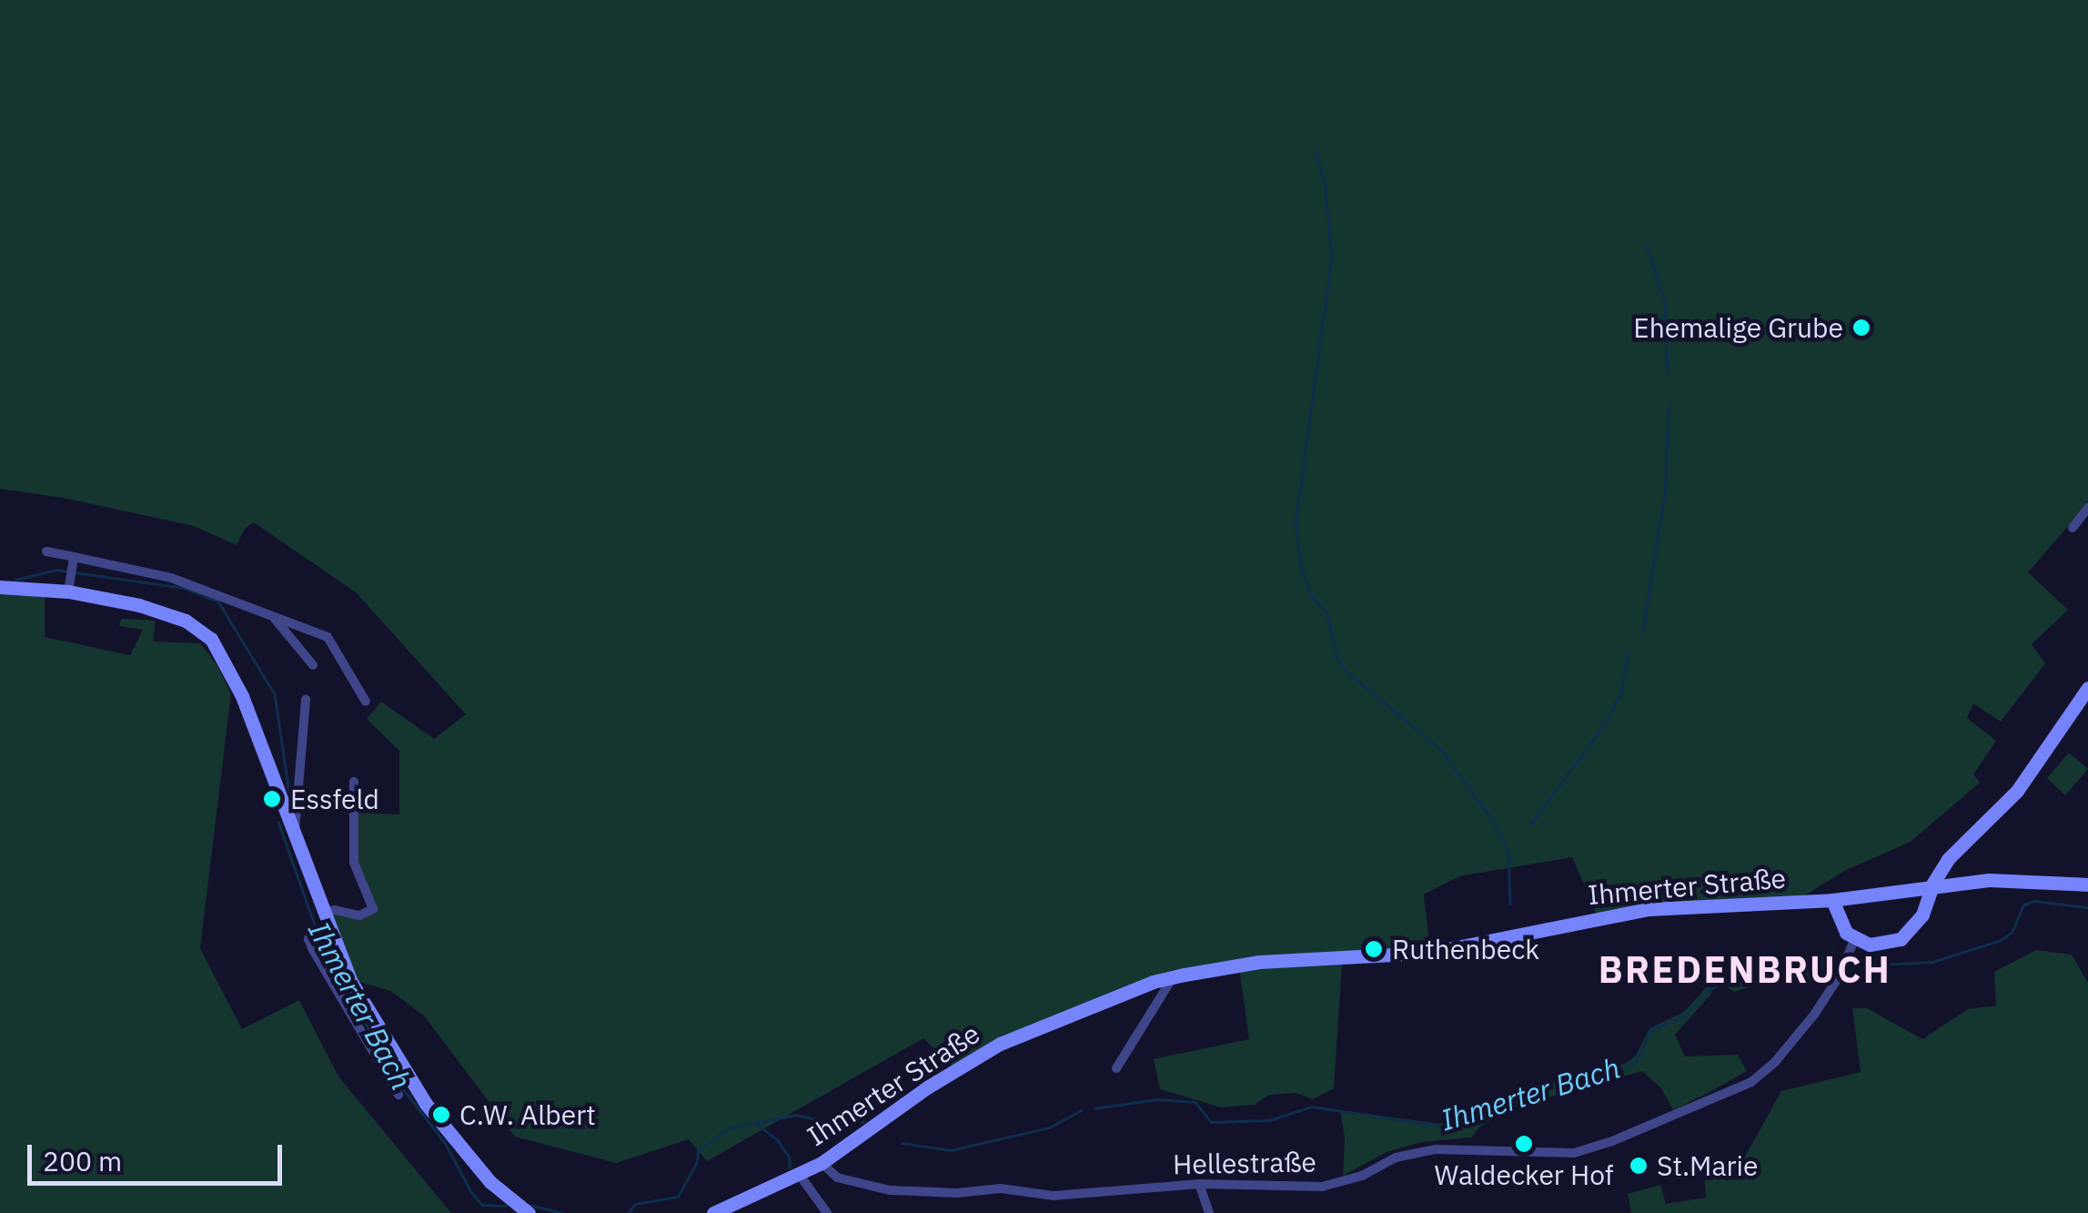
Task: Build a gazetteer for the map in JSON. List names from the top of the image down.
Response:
{
  "streets": {
    "main road": ["Ihmerter Straße"],
    "street": ["Hellestraße"]
  },
  "crossings": [
    ["Ihmerter Straße", "Hellestraße"]
  ],
  "districts": ["BREDENBRUCH"],
  "water": ["Ihmerter Bach"],
  "places": [
    "Ehemalige Grube",
    "Essfeld",
    "Ruthenbeck",
    "C.W. Albert",
    "Waldecker Hof",
    "St.Marie"
  ],
  "scale_bar": "200 m"
}
